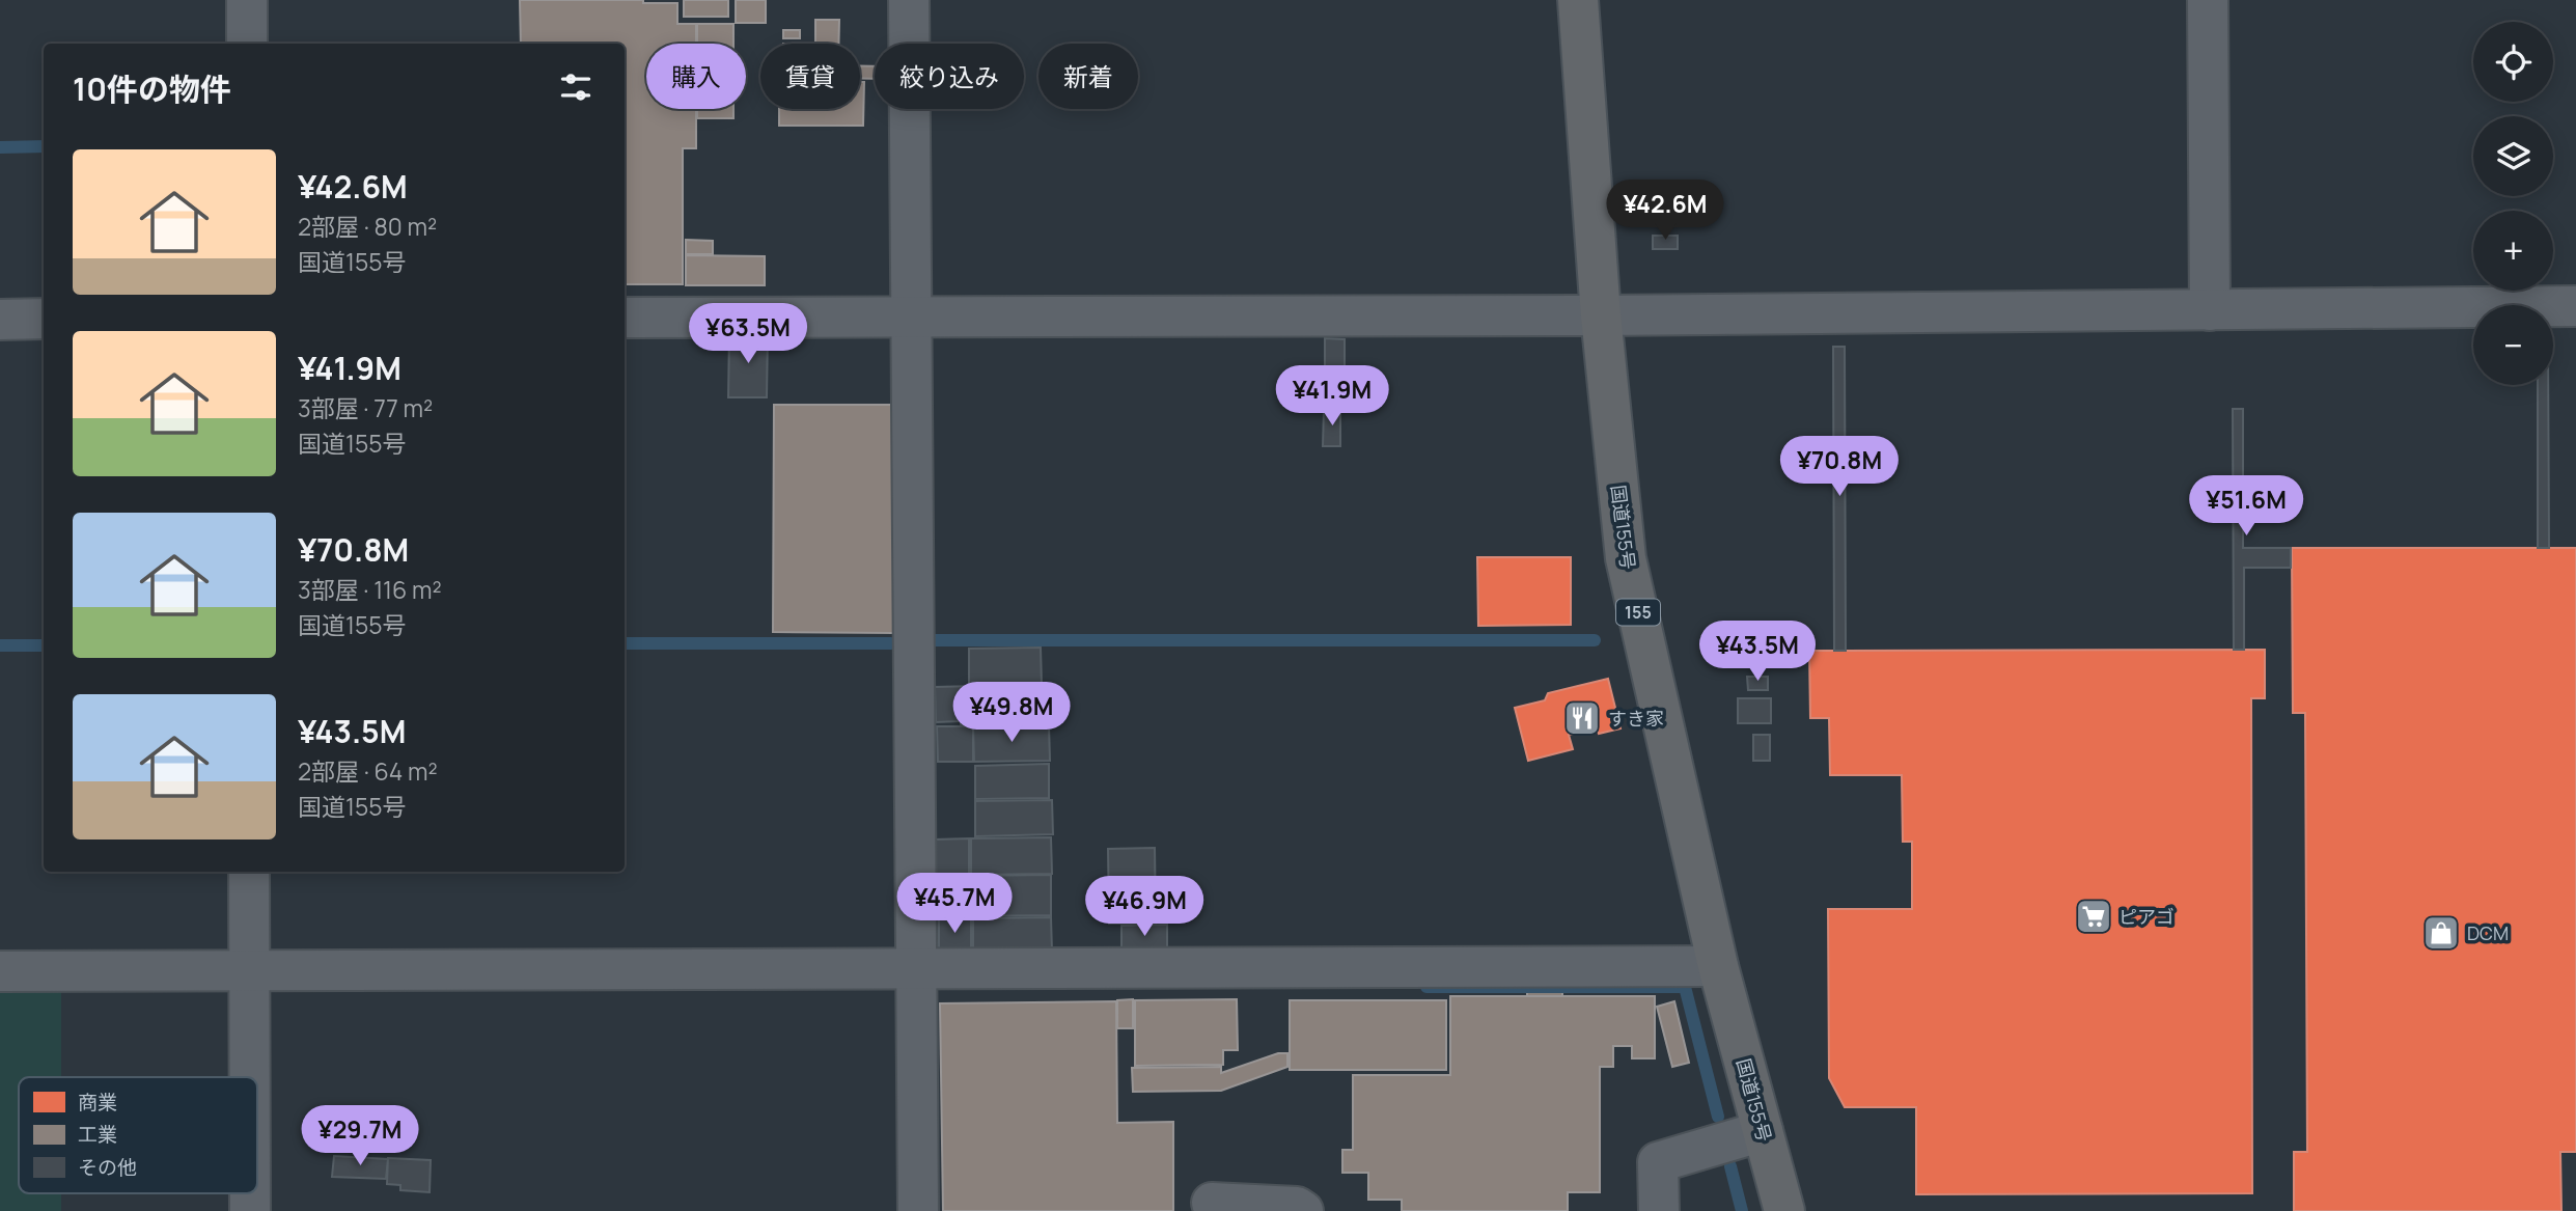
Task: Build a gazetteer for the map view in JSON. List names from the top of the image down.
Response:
{
  "streets": {
    "highway": ["国道155号", "155"]
  },
  "places": {
    "restaurant": ["すき家"],
    "supermarket": ["ピアゴ"],
    "shop": ["DCM"]
  },
  "legend": ["商業", "工業", "その他"],
  "page": {
    "map_buttons": ["+", "−"],
    "chip": [
      "購入",
      "賃貸",
      "絞り込み",
      "新着"
    ],
    "heading": "10件の物件",
    "list": [
      {
        "name": "¥42.6M",
        "note": "2部屋 · 80 m² · 国道155号"
      },
      {
        "name": "¥41.9M",
        "note": "3部屋 · 77 m² · 国道155号"
      },
      {
        "name": "¥70.8M",
        "note": "3部屋 · 116 m² · 国道155号"
      },
      {
        "name": "¥43.5M",
        "note": "2部屋 · 64 m² · 国道155号"
      }
    ],
    "price": [
      "¥42.6M",
      "¥63.5M",
      "¥41.9M",
      "¥70.8M",
      "¥51.6M",
      "¥43.5M",
      "¥49.8M",
      "¥45.7M",
      "¥46.9M",
      "¥29.7M"
    ]
  }
}
